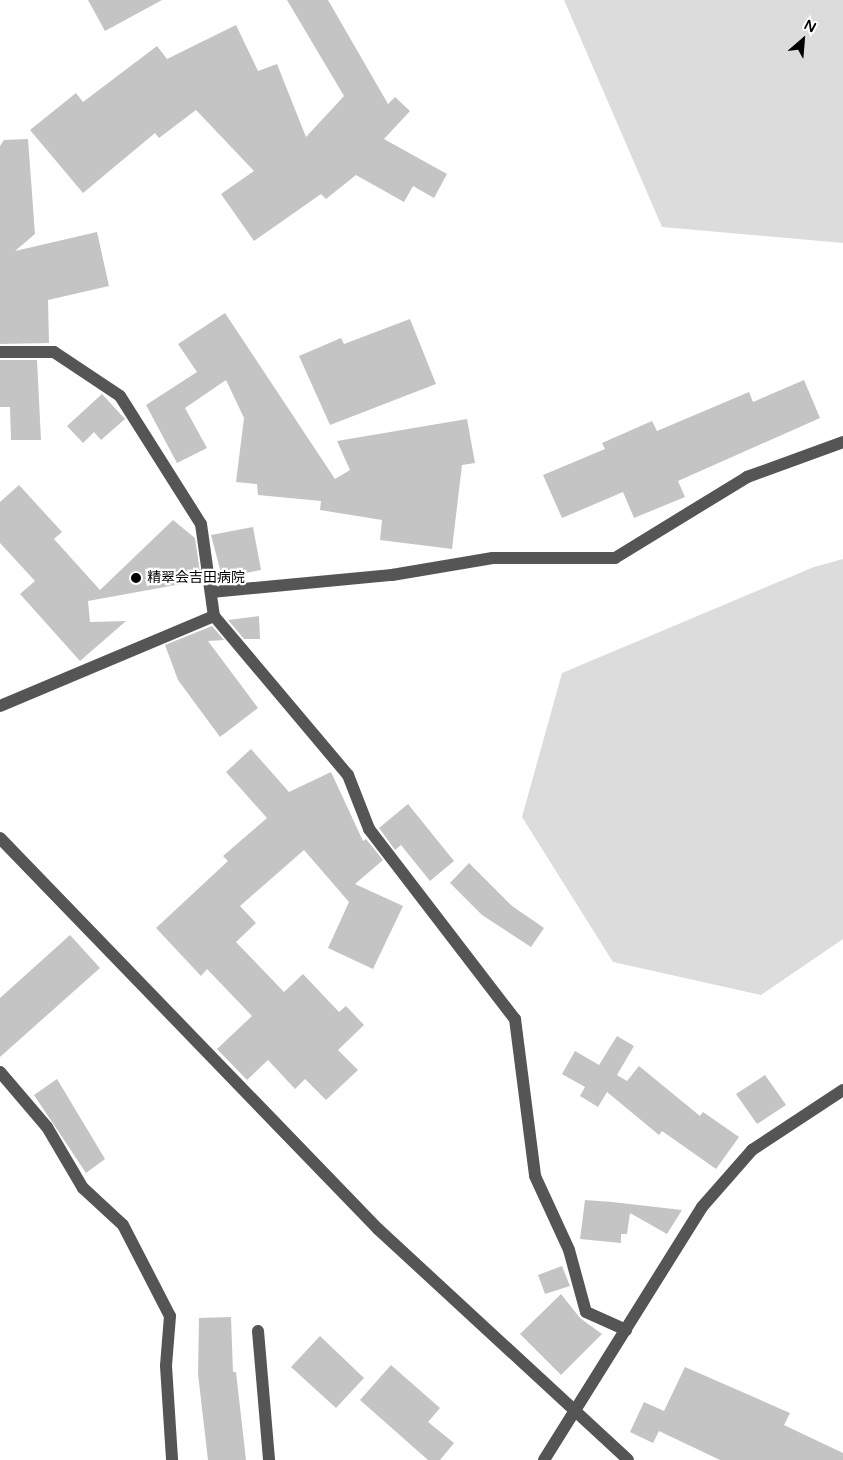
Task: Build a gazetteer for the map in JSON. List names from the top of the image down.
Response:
{
  "places": ["精翠会吉田病院"],
  "north": "top right"
}
